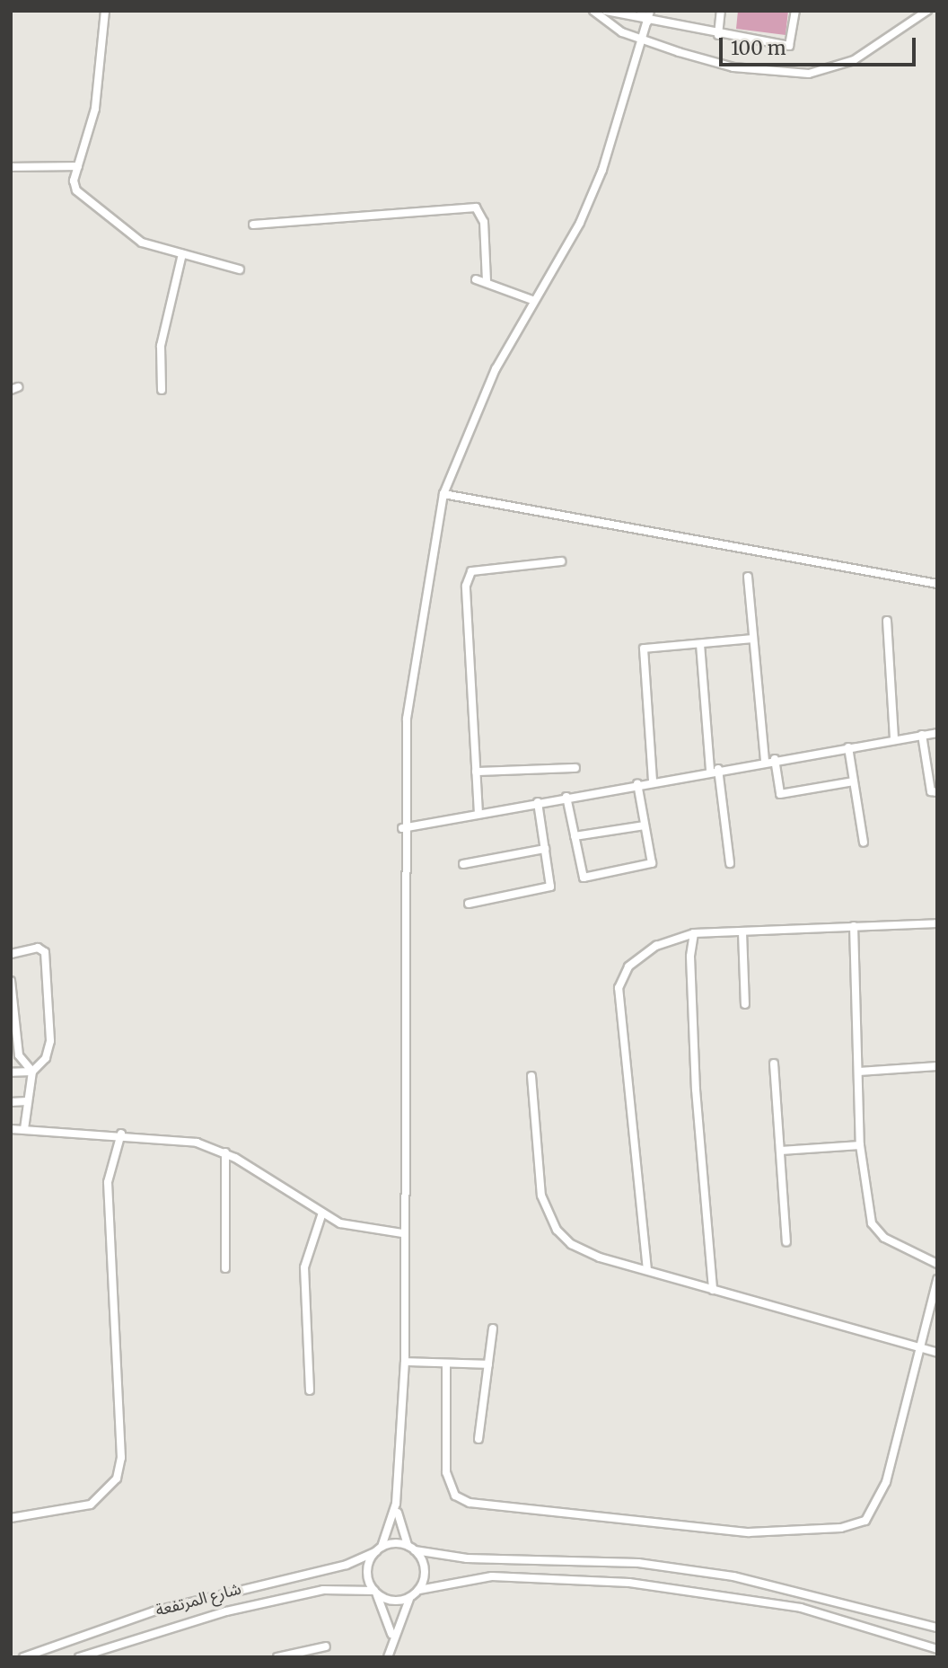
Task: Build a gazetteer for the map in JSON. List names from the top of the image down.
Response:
{
  "streets": {
    "lane": ["شارع المرتفعة"]
  },
  "scale_bar": "100 m"
}
